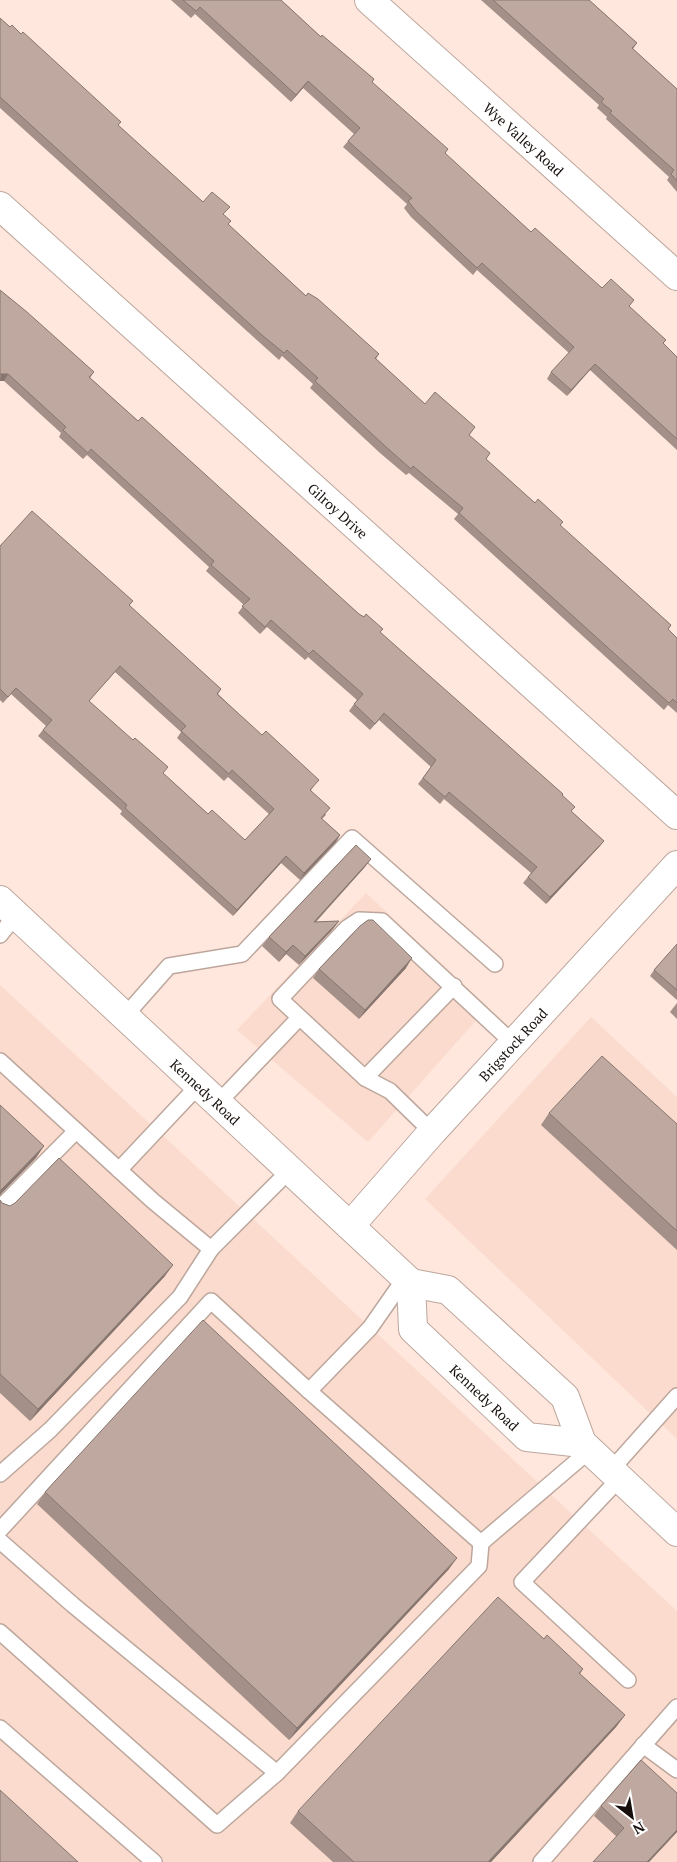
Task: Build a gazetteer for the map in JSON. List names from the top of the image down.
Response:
{
  "streets": {
    "street": [
      "Wye Valley Road",
      "Gilroy Drive",
      "Brigstock Road",
      "Kennedy Road"
    ]
  },
  "crossings": [
    ["Brigstock Road", "Kennedy Road"]
  ],
  "north": "bottom right"
}
